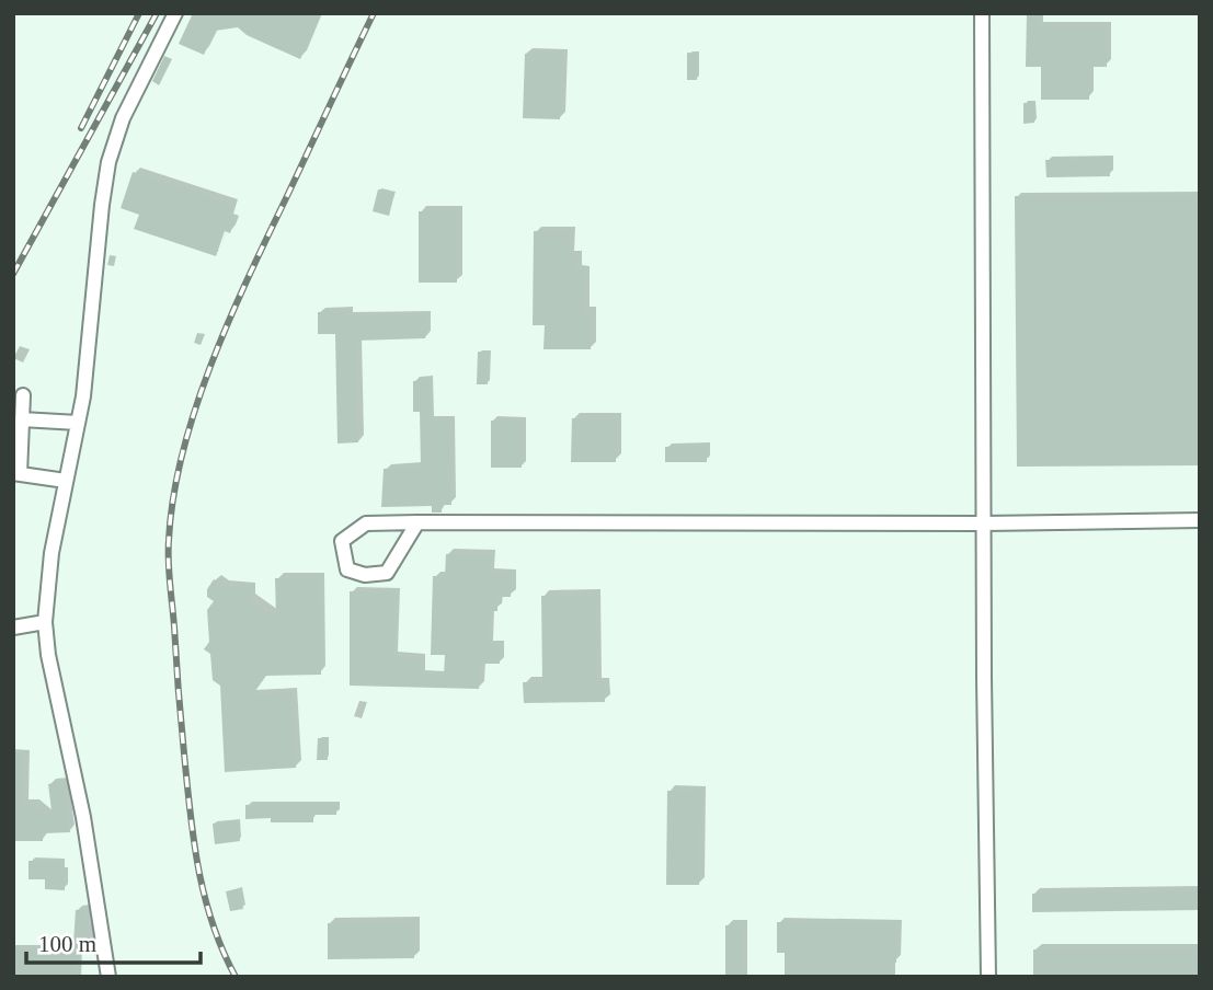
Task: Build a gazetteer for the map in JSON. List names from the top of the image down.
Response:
{
  "scale_bar": "100 m"
}
